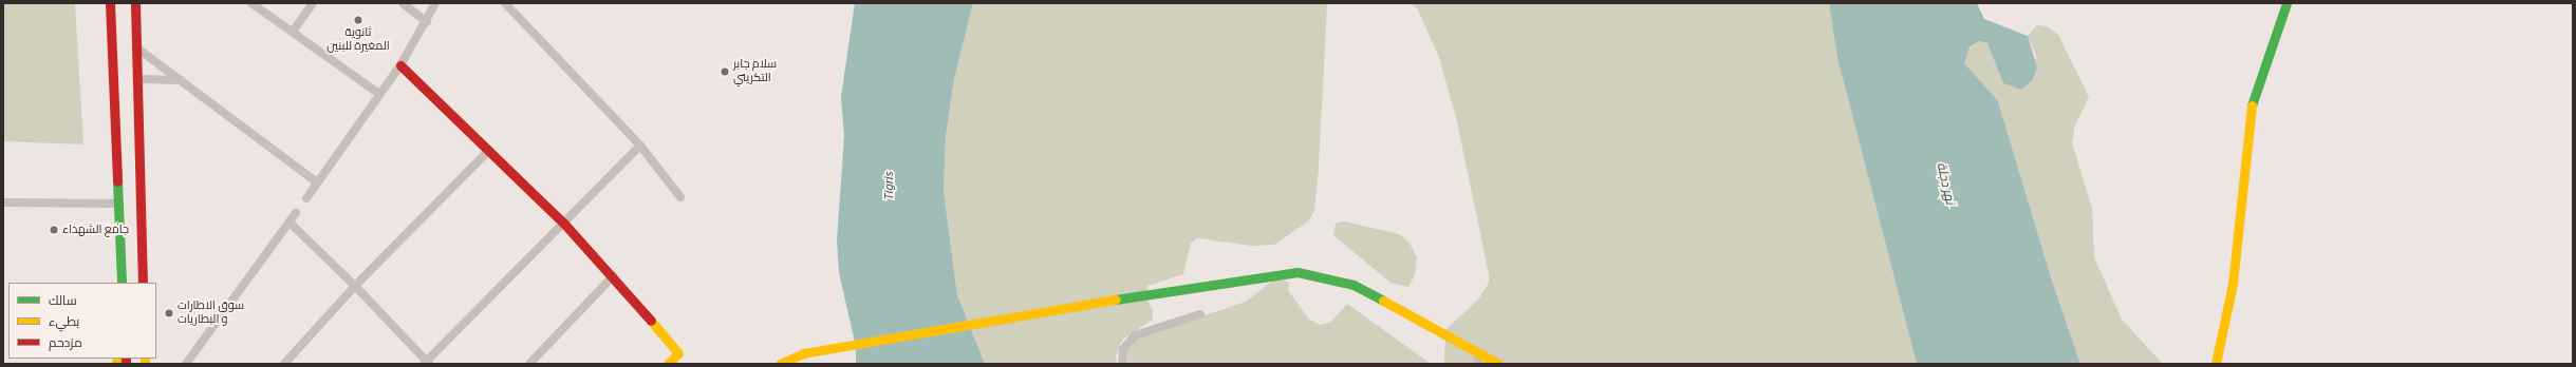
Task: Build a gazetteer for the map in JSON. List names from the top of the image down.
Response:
{
  "water": ["نهر دجلة", "Tigris"],
  "places": [
    "ثانوية المغيرة للبنين",
    "سلام جابر التكريتي",
    "جامع الشهداء",
    "سوق الاطارات و البطاريات"
  ],
  "legend": ["سالك", "بطيء", "مزدحم"]
}
